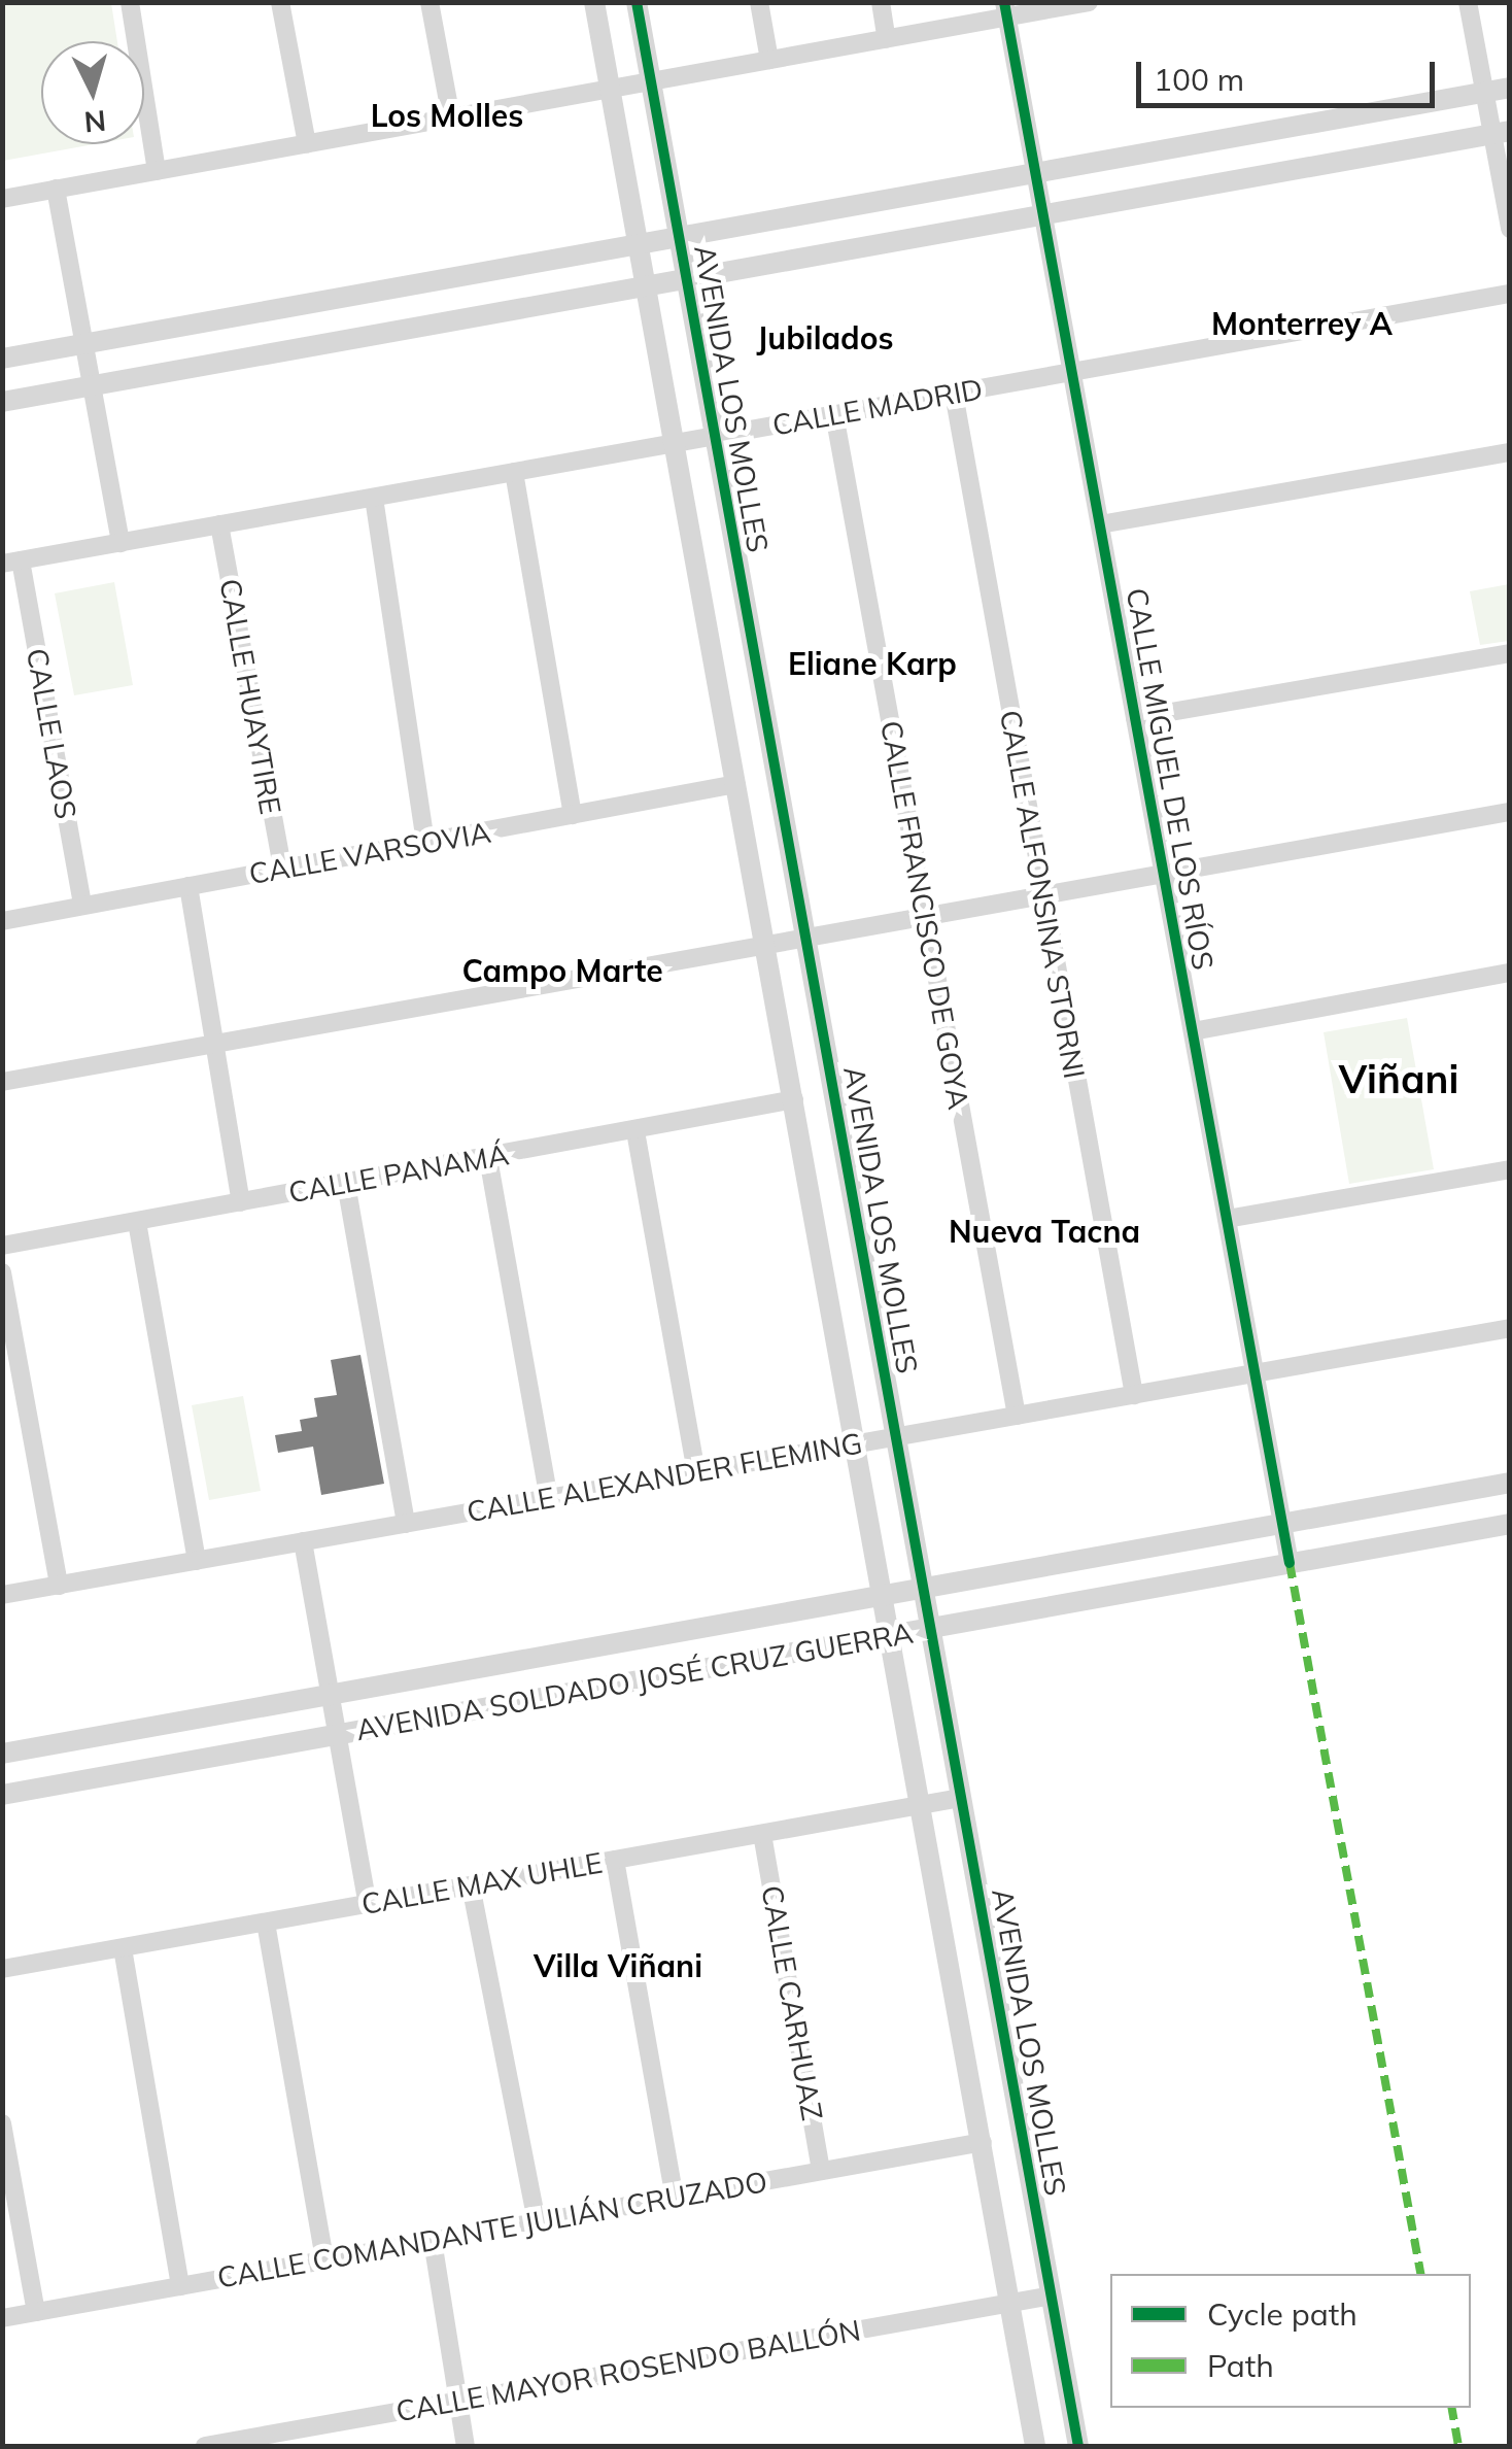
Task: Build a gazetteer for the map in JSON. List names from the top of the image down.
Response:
{
  "streets": {
    "street": [
      "AVENIDA LOS MOLLES",
      "CALLE MADRID",
      "CALLE HUAYTIRE",
      "CALLE LAOS",
      "CALLE MIGUEL DE LOS RÍOS",
      "CALLE VARSOVIA",
      "CALLE ALFONSINA STORNI",
      "CALLE FRANCISCO DE GOYA",
      "CALLE PANAMÁ",
      "CALLE ALEXANDER FLEMING",
      "AVENIDA SOLDADO JOSÉ CRUZ GUERRA",
      "CALLE MAX UHLE",
      "CALLE CARHUAZ",
      "CALLE COMANDANTE JULIÁN CRUZADO",
      "CALLE MAYOR ROSENDO BALLÓN"
    ]
  },
  "crossings": [
    ["AVENIDA LOS MOLLES", "CALLE MADRID"],
    ["AVENIDA LOS MOLLES", "CALLE ALEXANDER FLEMING"],
    ["AVENIDA LOS MOLLES", "AVENIDA SOLDADO JOSÉ CRUZ GUERRA"],
    ["AVENIDA LOS MOLLES", "CALLE MAX UHLE"],
    ["AVENIDA LOS MOLLES", "CALLE MAYOR ROSENDO BALLÓN"],
    ["CALLE MADRID", "CALLE HUAYTIRE"],
    ["CALLE MADRID", "CALLE LAOS"],
    ["CALLE MADRID", "CALLE MIGUEL DE LOS RÍOS"],
    ["CALLE MADRID", "CALLE ALFONSINA STORNI"],
    ["CALLE MADRID", "CALLE FRANCISCO DE GOYA"],
    ["CALLE HUAYTIRE", "CALLE VARSOVIA"],
    ["CALLE LAOS", "CALLE VARSOVIA"],
    ["CALLE MIGUEL DE LOS RÍOS", "CALLE ALEXANDER FLEMING"],
    ["CALLE MIGUEL DE LOS RÍOS", "AVENIDA SOLDADO JOSÉ CRUZ GUERRA"],
    ["CALLE ALFONSINA STORNI", "CALLE ALEXANDER FLEMING"],
    ["CALLE FRANCISCO DE GOYA", "CALLE ALEXANDER FLEMING"],
    ["CALLE MAX UHLE", "CALLE CARHUAZ"],
    ["CALLE CARHUAZ", "CALLE COMANDANTE JULIÁN CRUZADO"]
  ],
  "districts": [
    "Los Molles",
    "Monterrey A",
    "Jubilados",
    "Eliane Karp",
    "Campo Marte",
    "Viñani",
    "Nueva Tacna",
    "Villa Viñani"
  ],
  "legend": ["Cycle path", "Path"],
  "scale_bar": "100 m",
  "north": "bottom"
}
